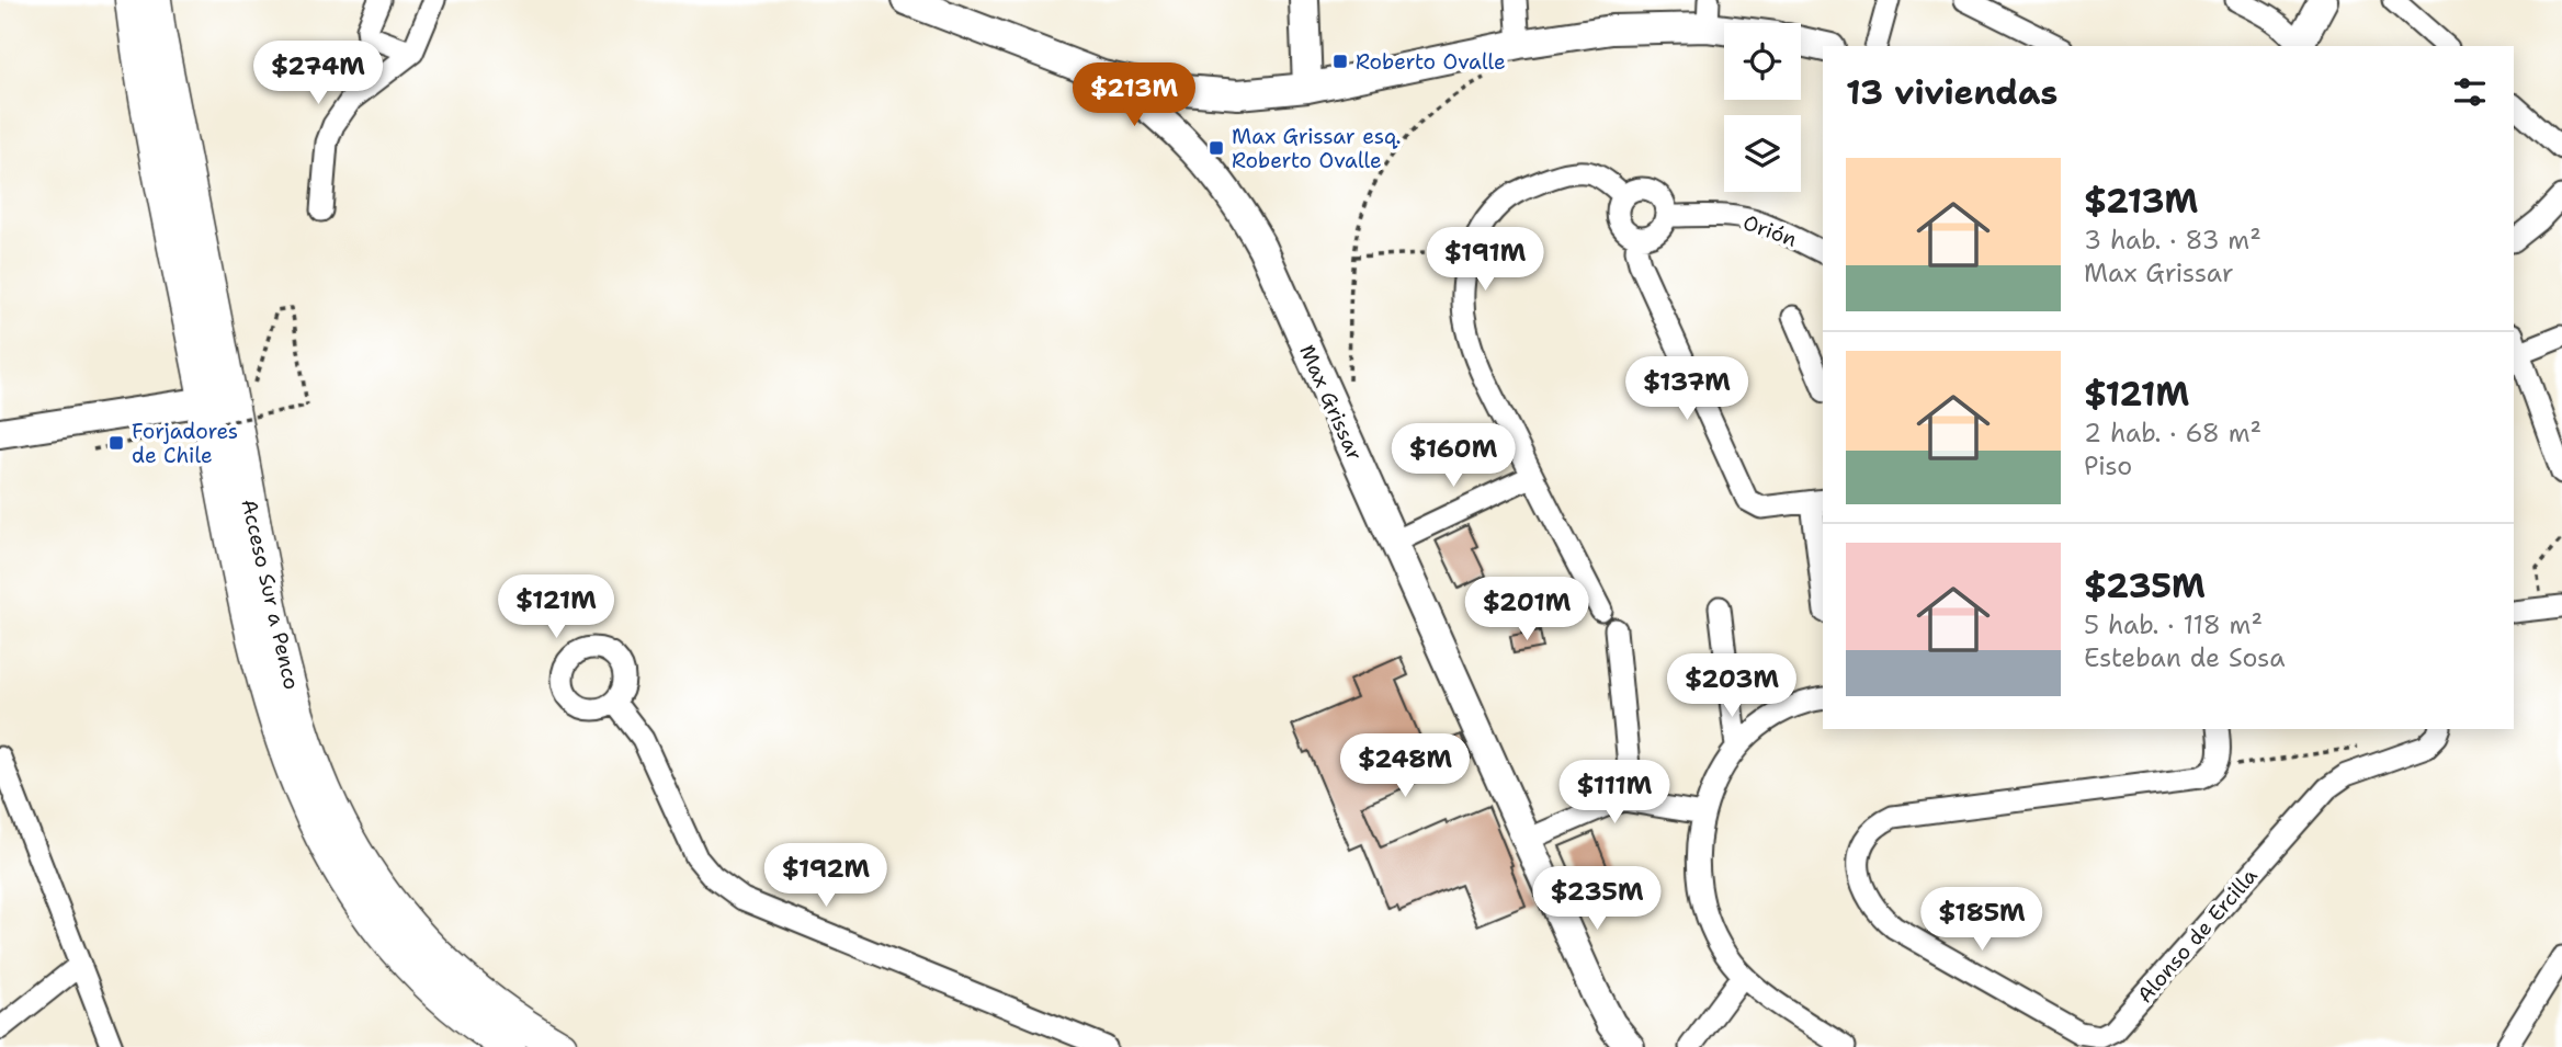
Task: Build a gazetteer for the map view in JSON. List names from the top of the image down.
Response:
{
  "streets": {
    "main road": ["Acceso Sur a Penco"],
    "street": ["Orión", "Max Grissar", "Alonso de Ercilla"]
  },
  "places": {
    "transit": ["Roberto Ovalle", "Max Grissar esq. Roberto Ovalle", "Forjadores de Chile"]
  },
  "page": {
    "price": [
      "$274M",
      "$213M",
      "$191M",
      "$137M",
      "$160M",
      "$121M",
      "$201M",
      "$203M",
      "$248M",
      "$111M",
      "$192M",
      "$235M",
      "$185M"
    ],
    "heading": "13 viviendas",
    "list": [
      {
        "name": "$213M",
        "note": "3 hab. · 83 m² · Max Grissar"
      },
      {
        "name": "$121M",
        "note": "2 hab. · 68 m² · Piso"
      },
      {
        "name": "$235M",
        "note": "5 hab. · 118 m² · Esteban de Sosa"
      }
    ]
  }
}
